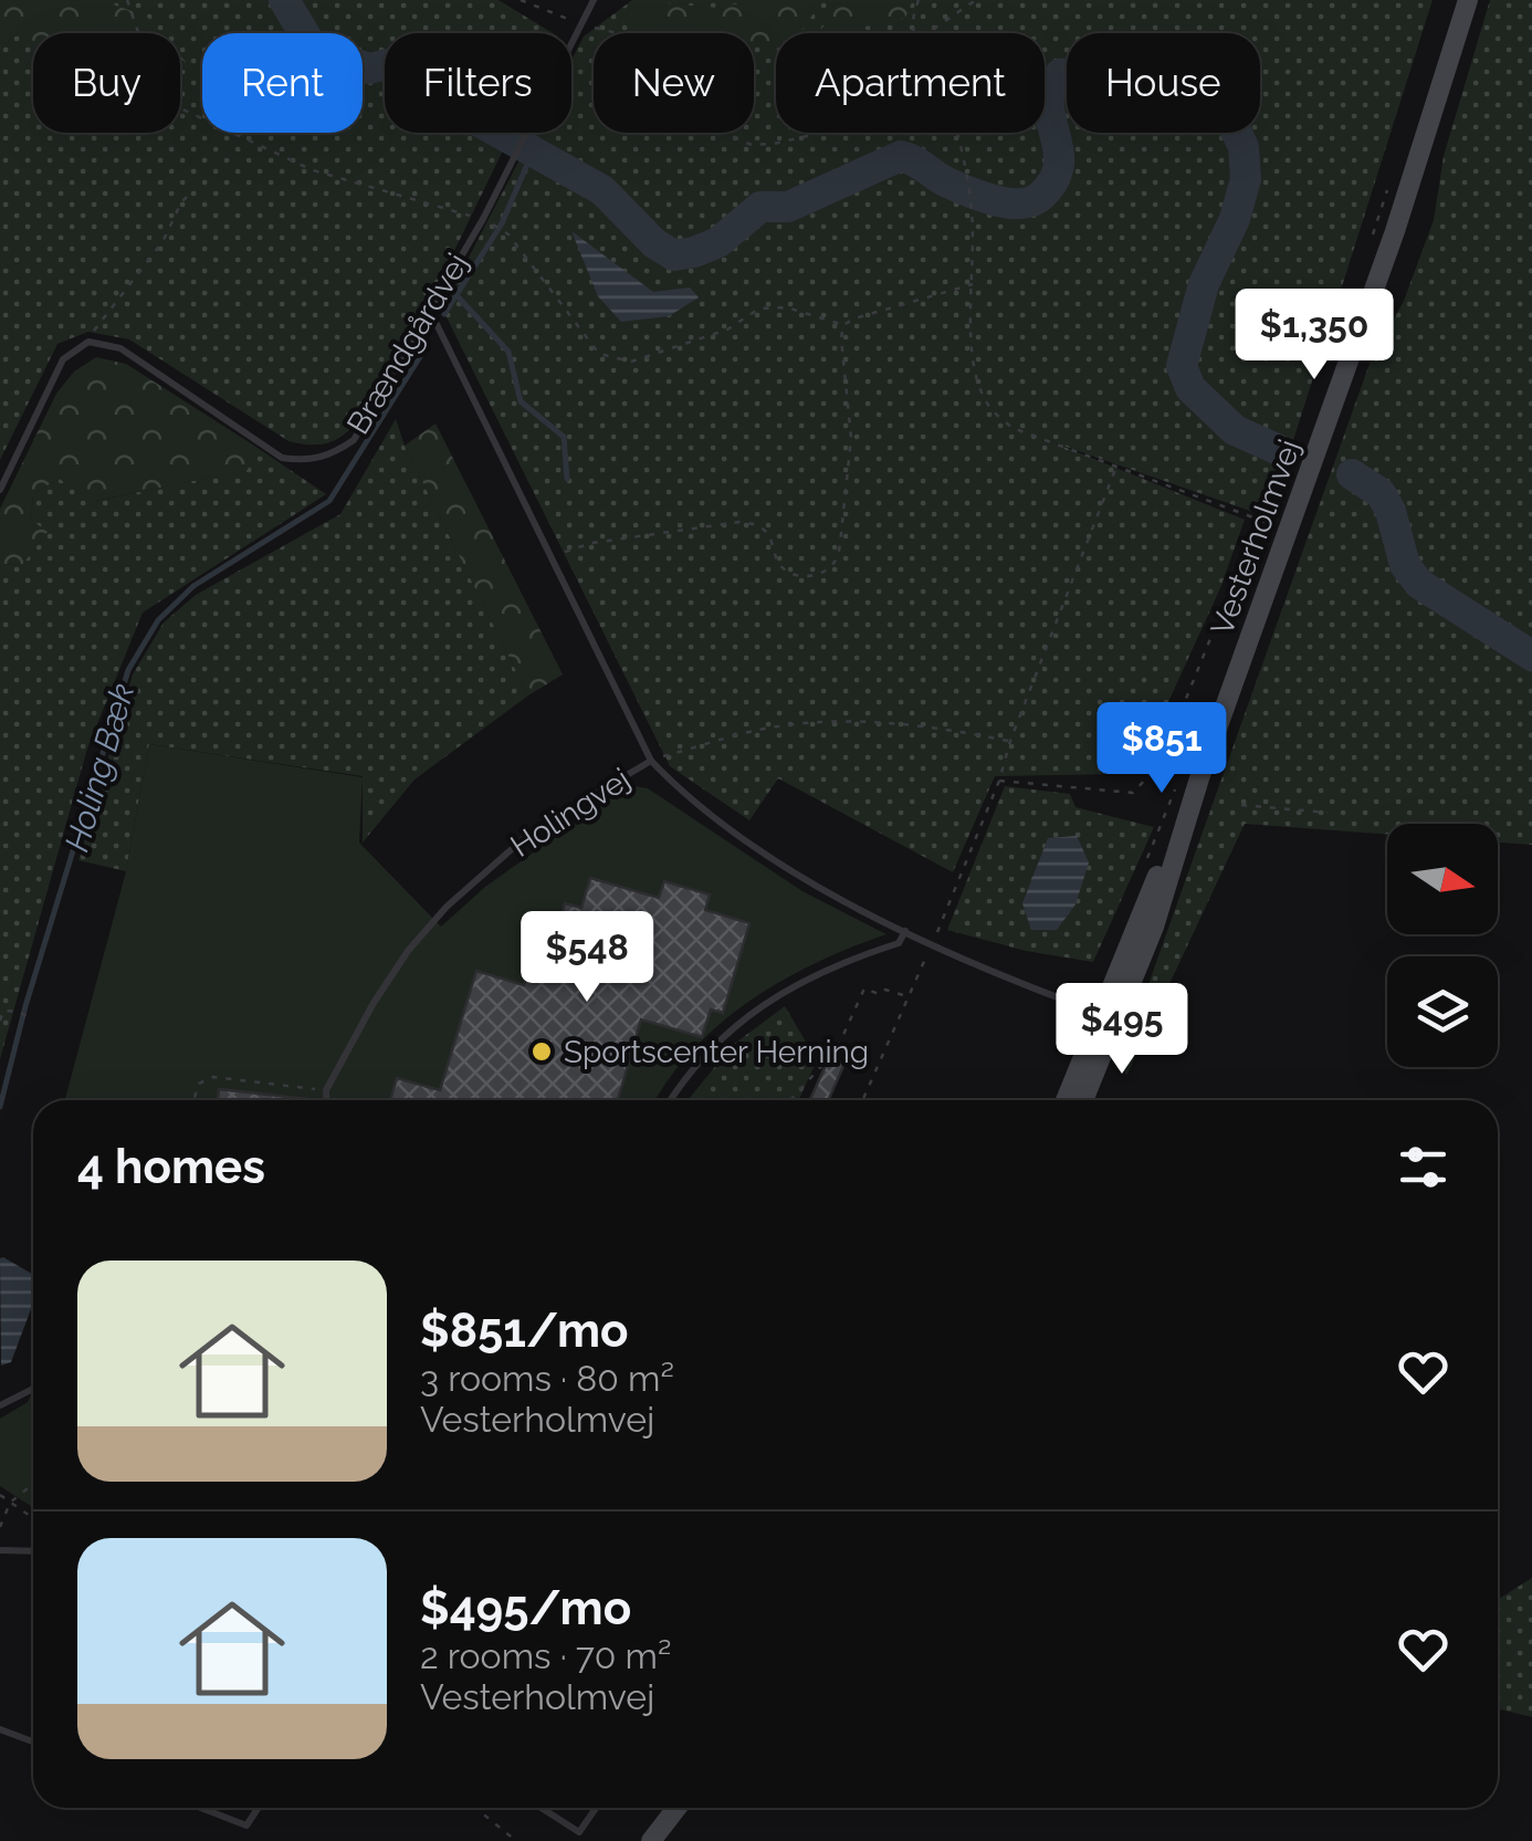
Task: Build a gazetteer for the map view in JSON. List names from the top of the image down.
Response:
{
  "streets": {
    "street": ["Vesterholmvej"],
    "lane": ["Brændgårdvej", "Holingvej"]
  },
  "crossings": [
    ["Brændgårdvej", "Holingvej"]
  ],
  "water": ["Holing Bæk"],
  "places": ["Sportscenter Herning"],
  "north": "right",
  "page": {
    "chip": [
      "Buy",
      "Rent",
      "Filters",
      "New",
      "Apartment",
      "House"
    ],
    "price": [
      "$1,350",
      "$851",
      "$548",
      "$495"
    ],
    "heading": "4 homes",
    "list": [
      {
        "name": "$851/mo",
        "note": "3 rooms · 80 m² · Vesterholmvej"
      },
      {
        "name": "$495/mo",
        "note": "2 rooms · 70 m² · Vesterholmvej"
      }
    ]
  }
}
